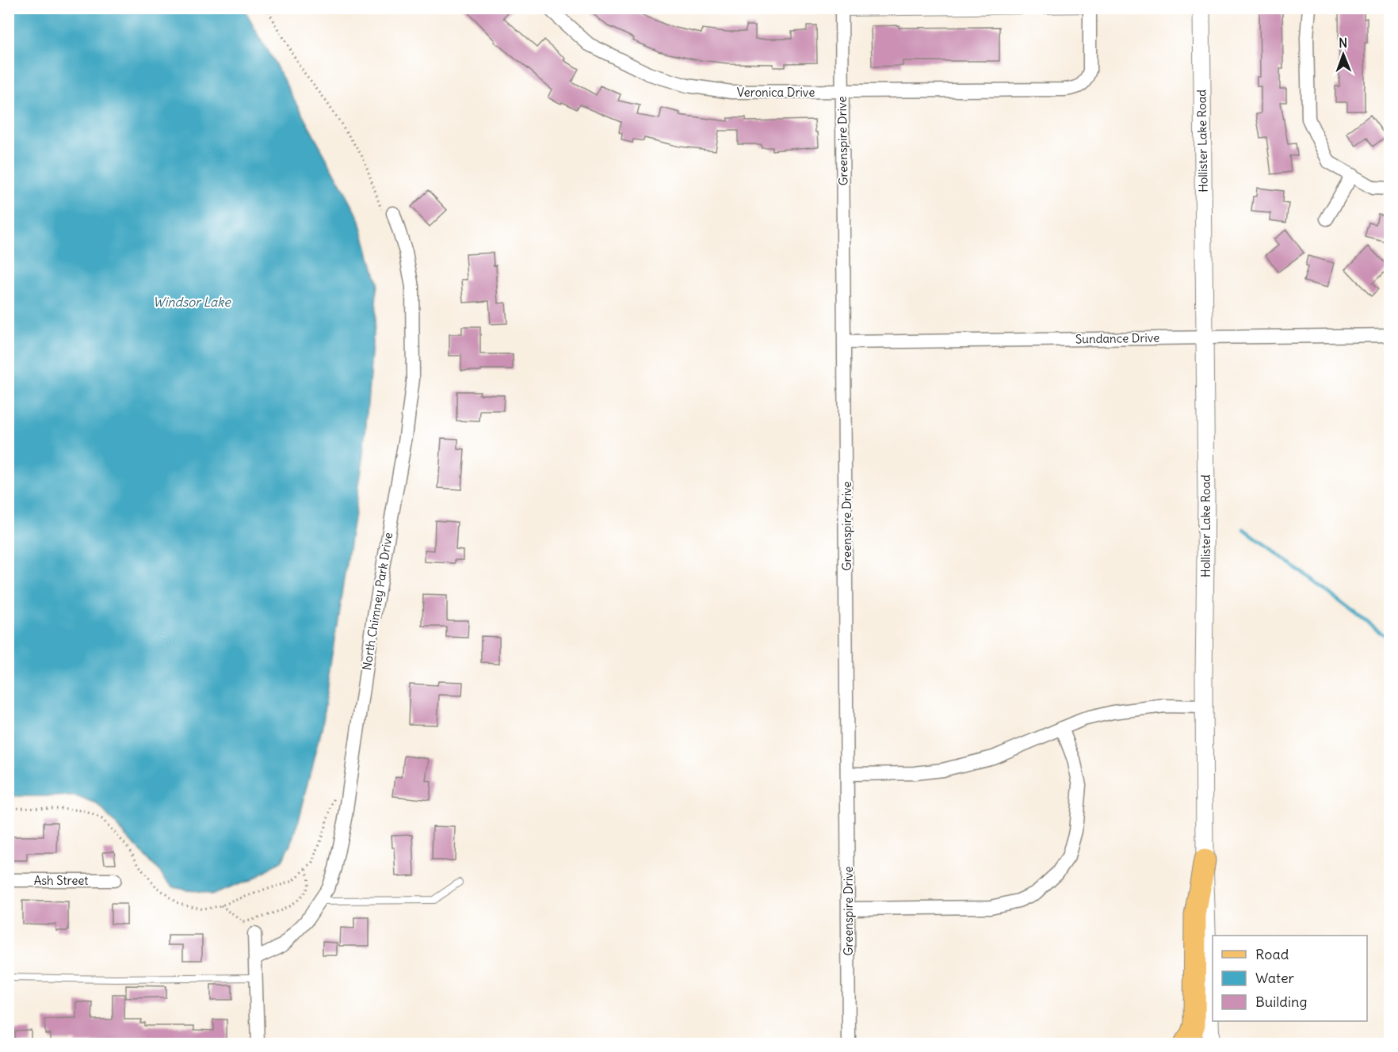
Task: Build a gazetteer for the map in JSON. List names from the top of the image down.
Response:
{
  "streets": {
    "street": [
      "Veronica Drive",
      "Greenspire Drive",
      "Hollister Lake Road",
      "Sundance Drive",
      "North Chimney Park Drive",
      "Ash Street"
    ]
  },
  "crossings": [
    ["Veronica Drive", "Greenspire Drive"],
    ["Greenspire Drive", "Sundance Drive"],
    ["Hollister Lake Road", "Sundance Drive"]
  ],
  "water": ["Windsor Lake"],
  "legend": ["Road", "Water", "Building"],
  "north": "top"
}
